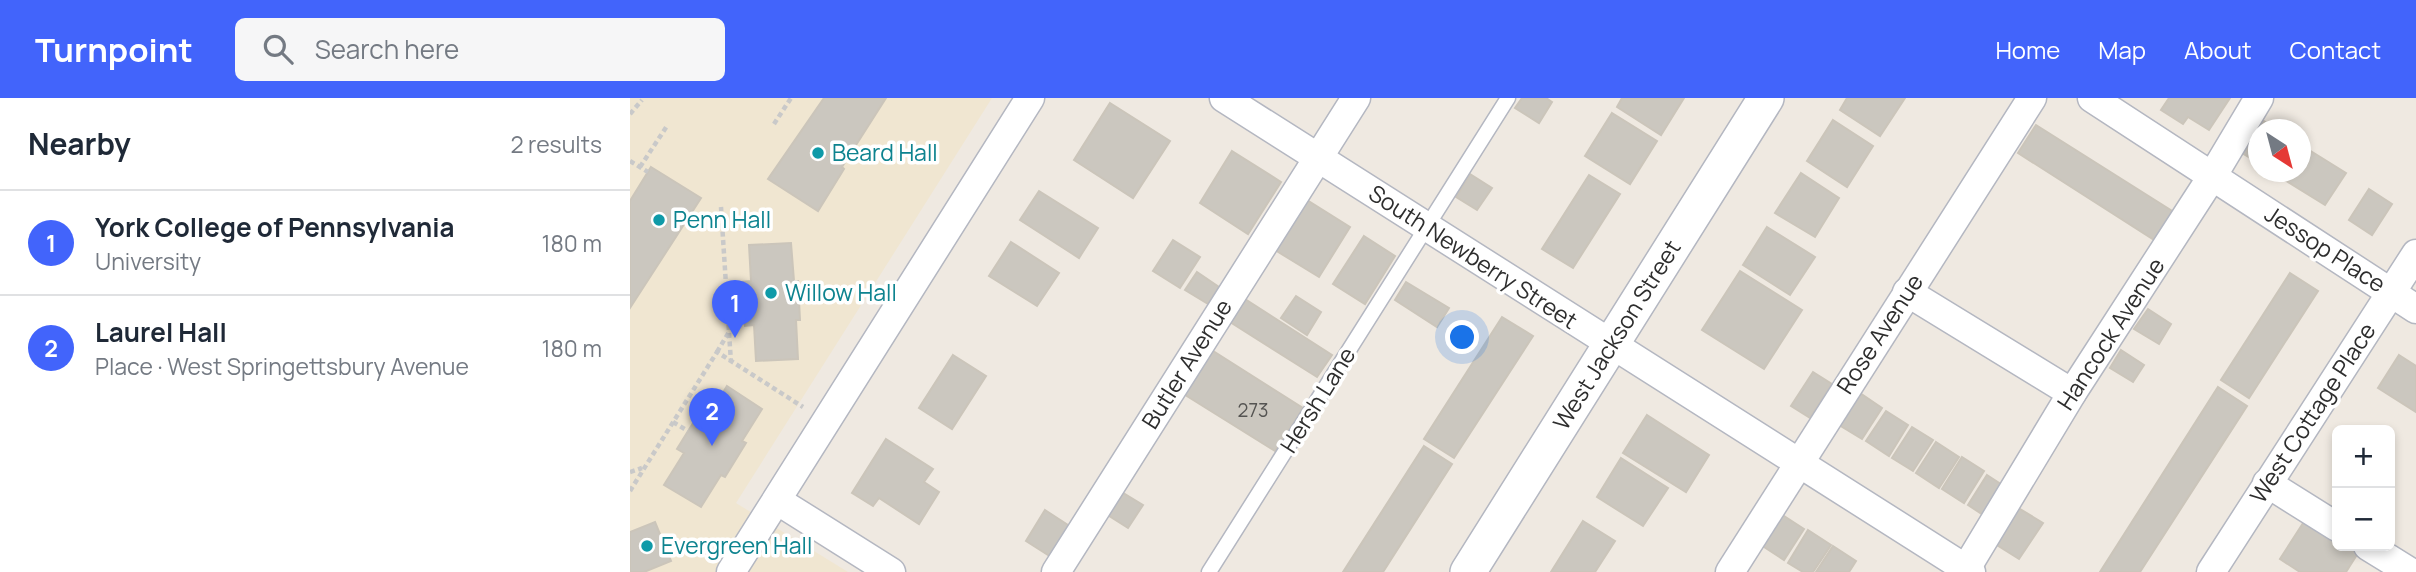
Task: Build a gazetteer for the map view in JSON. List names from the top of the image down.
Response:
{
  "streets": {
    "street": [
      "Jessop Place",
      "South Newberry Street",
      "Rose Avenue",
      "Hancock Avenue",
      "West Jackson Street",
      "Butler Avenue",
      "West Cottage Place"
    ],
    "lane": ["Hersh Lane"]
  },
  "crossings": [
    ["Jessop Place", "Hancock Avenue"],
    ["Jessop Place", "West Cottage Place"],
    ["South Newberry Street", "Rose Avenue"],
    ["South Newberry Street", "Hancock Avenue"],
    ["South Newberry Street", "West Jackson Street"],
    ["South Newberry Street", "Butler Avenue"],
    ["South Newberry Street", "Hersh Lane"]
  ],
  "places": [
    "Beard Hall",
    "Penn Hall",
    "Willow Hall",
    "Evergreen Hall"
  ],
  "house_numbers": ["273"],
  "north": "bottom right",
  "page": {
    "header": "Turnpoint",
    "search": "Search here",
    "nav": [
      "Home",
      "Map",
      "About",
      "Contact"
    ],
    "heading": ["Nearby", "2 results"],
    "list": [
      {
        "mark": "1",
        "name": "York College of Pennsylvania",
        "note": "University",
        "value": "180 m"
      },
      {
        "mark": "2",
        "name": "Laurel Hall",
        "note": "Place · West Springettsbury Avenue",
        "value": "180 m"
      }
    ],
    "pins": ["1", "2"],
    "map_buttons": ["+", "−"]
  }
}
